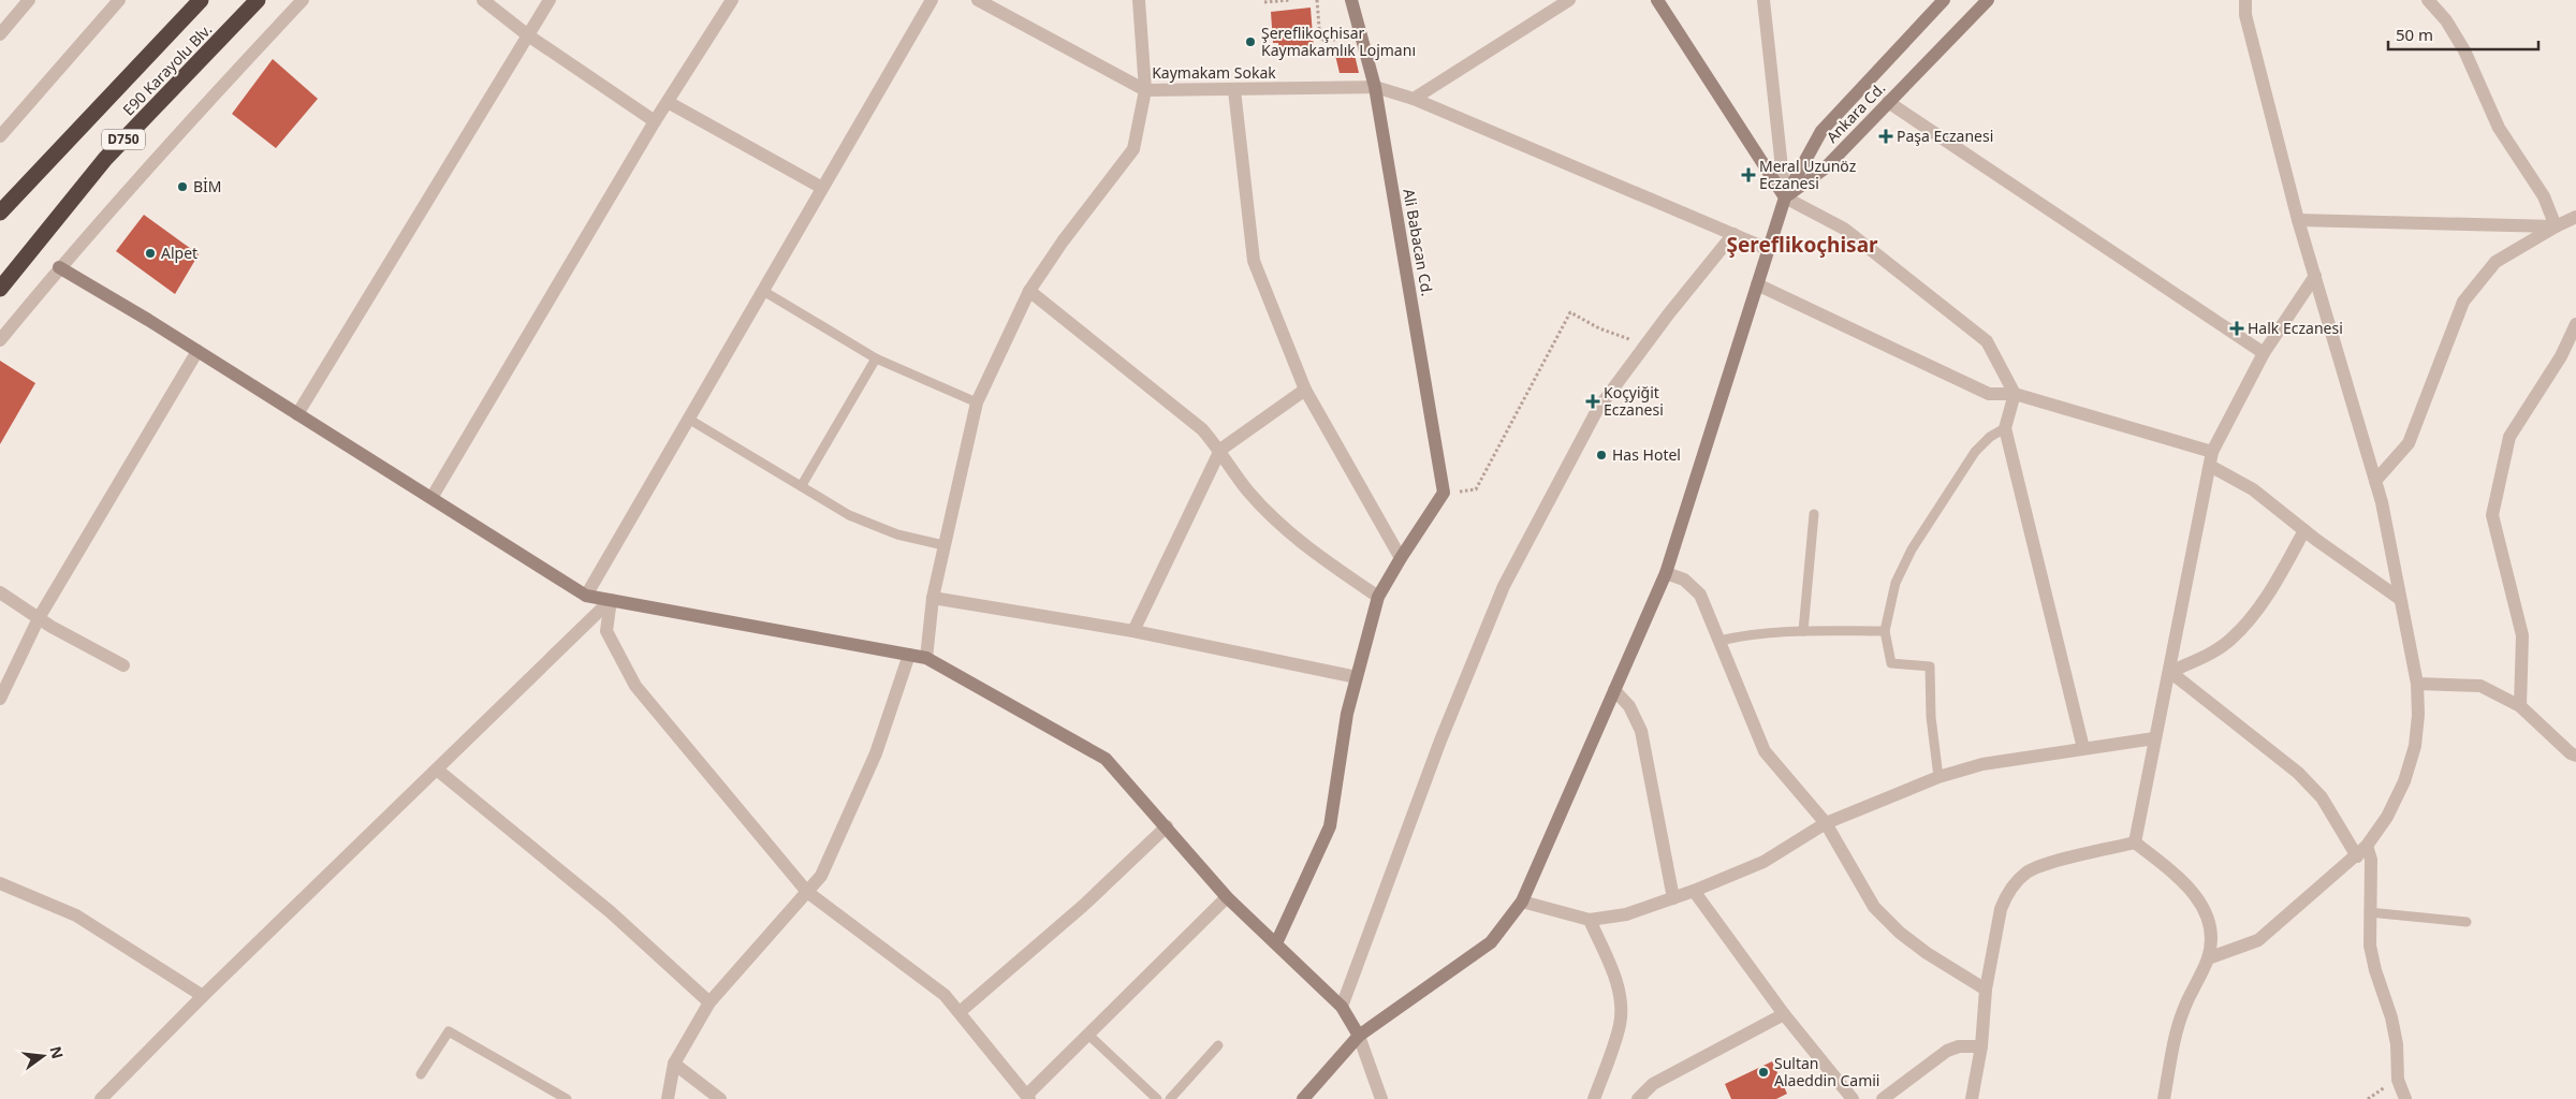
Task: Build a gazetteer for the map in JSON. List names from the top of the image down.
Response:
{
  "streets": {
    "highway": ["E90 Karayolu Blv.", "D750"],
    "street": ["Kaymakam Sokak", "Ankara Cd.", "Ali Babacan Cd."]
  },
  "crossings": [
    ["Kaymakam Sokak", "Ali Babacan Cd."]
  ],
  "districts": ["Şereflikoçhisar"],
  "places": {
    "other": [
      "Şereflikoçhisar Kaymakamlık Lojmanı",
      "BİM",
      "Alpet",
      "Has Hotel",
      "Sultan Alaeddin Camii"
    ],
    "health": [
      "Paşa Eczanesi",
      "Meral Uzunöz Eczanesi",
      "Halk Eczanesi",
      "Koçyiğit Eczanesi"
    ]
  },
  "scale_bar": "50 m",
  "north": "right"
}
